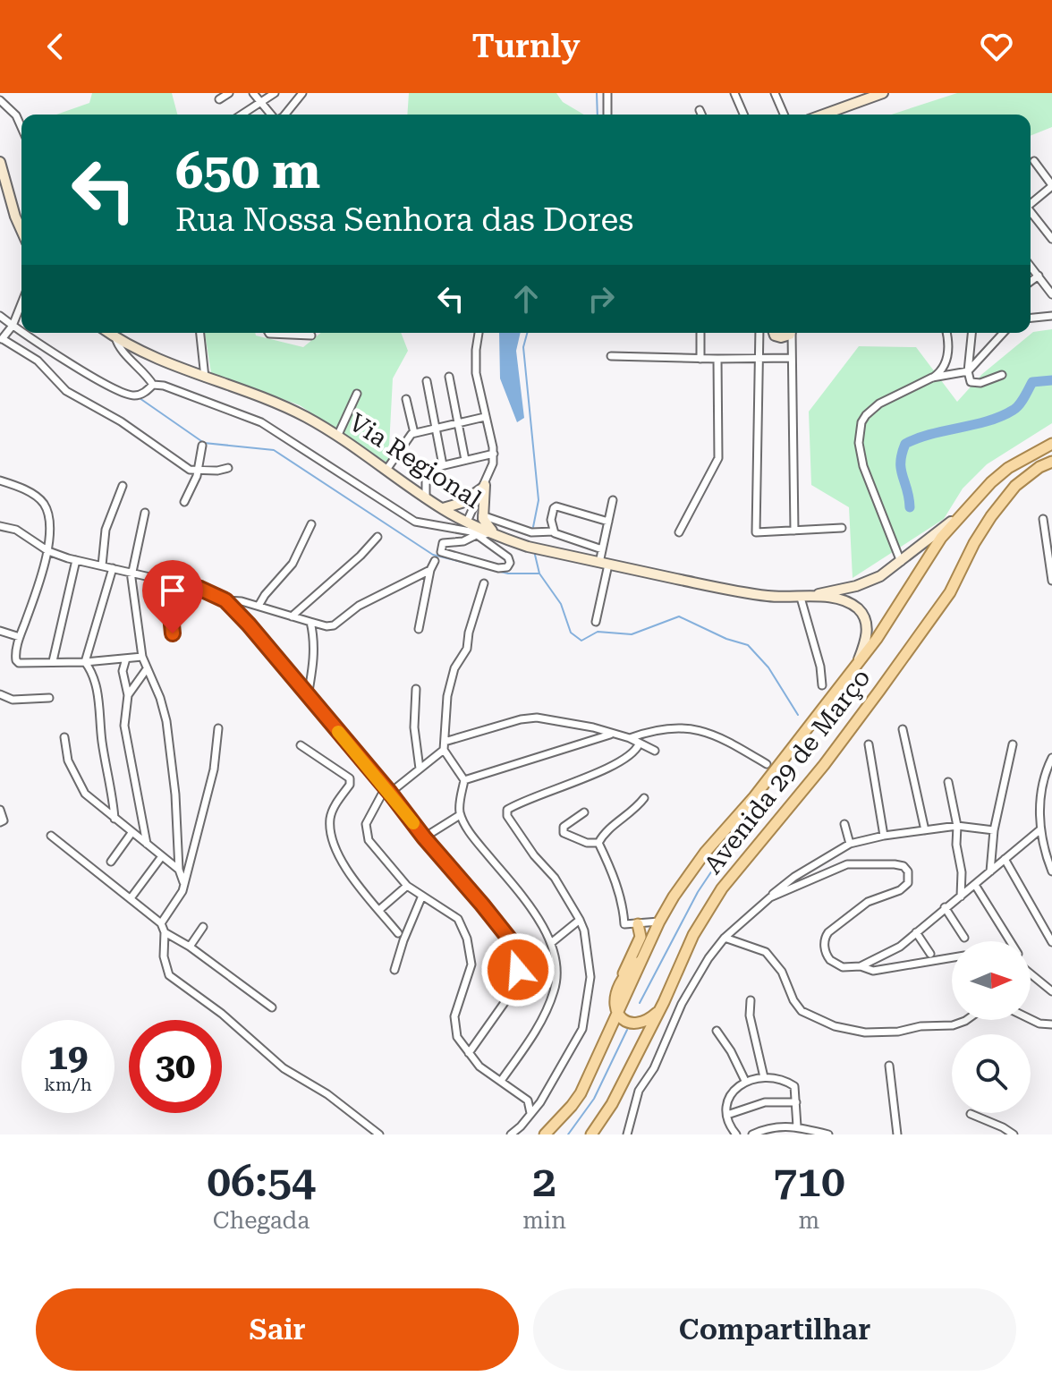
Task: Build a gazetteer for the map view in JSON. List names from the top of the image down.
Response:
{
  "streets": {
    "main road": ["Via Regional", "Avenida 29 de Março"]
  },
  "crossings": [
    ["Via Regional", "Avenida 29 de Março"]
  ],
  "north": "right",
  "page": {
    "header": "Turnly",
    "turn": ["650 m", "Rua Nossa Senhora das Dores"],
    "speed": "19 km/h",
    "limit": "30",
    "eta": [
      "06:54",
      "Chegada",
      "2",
      "min",
      "710",
      "m"
    ],
    "buttons": ["Sair", "Compartilhar"]
  }
}
